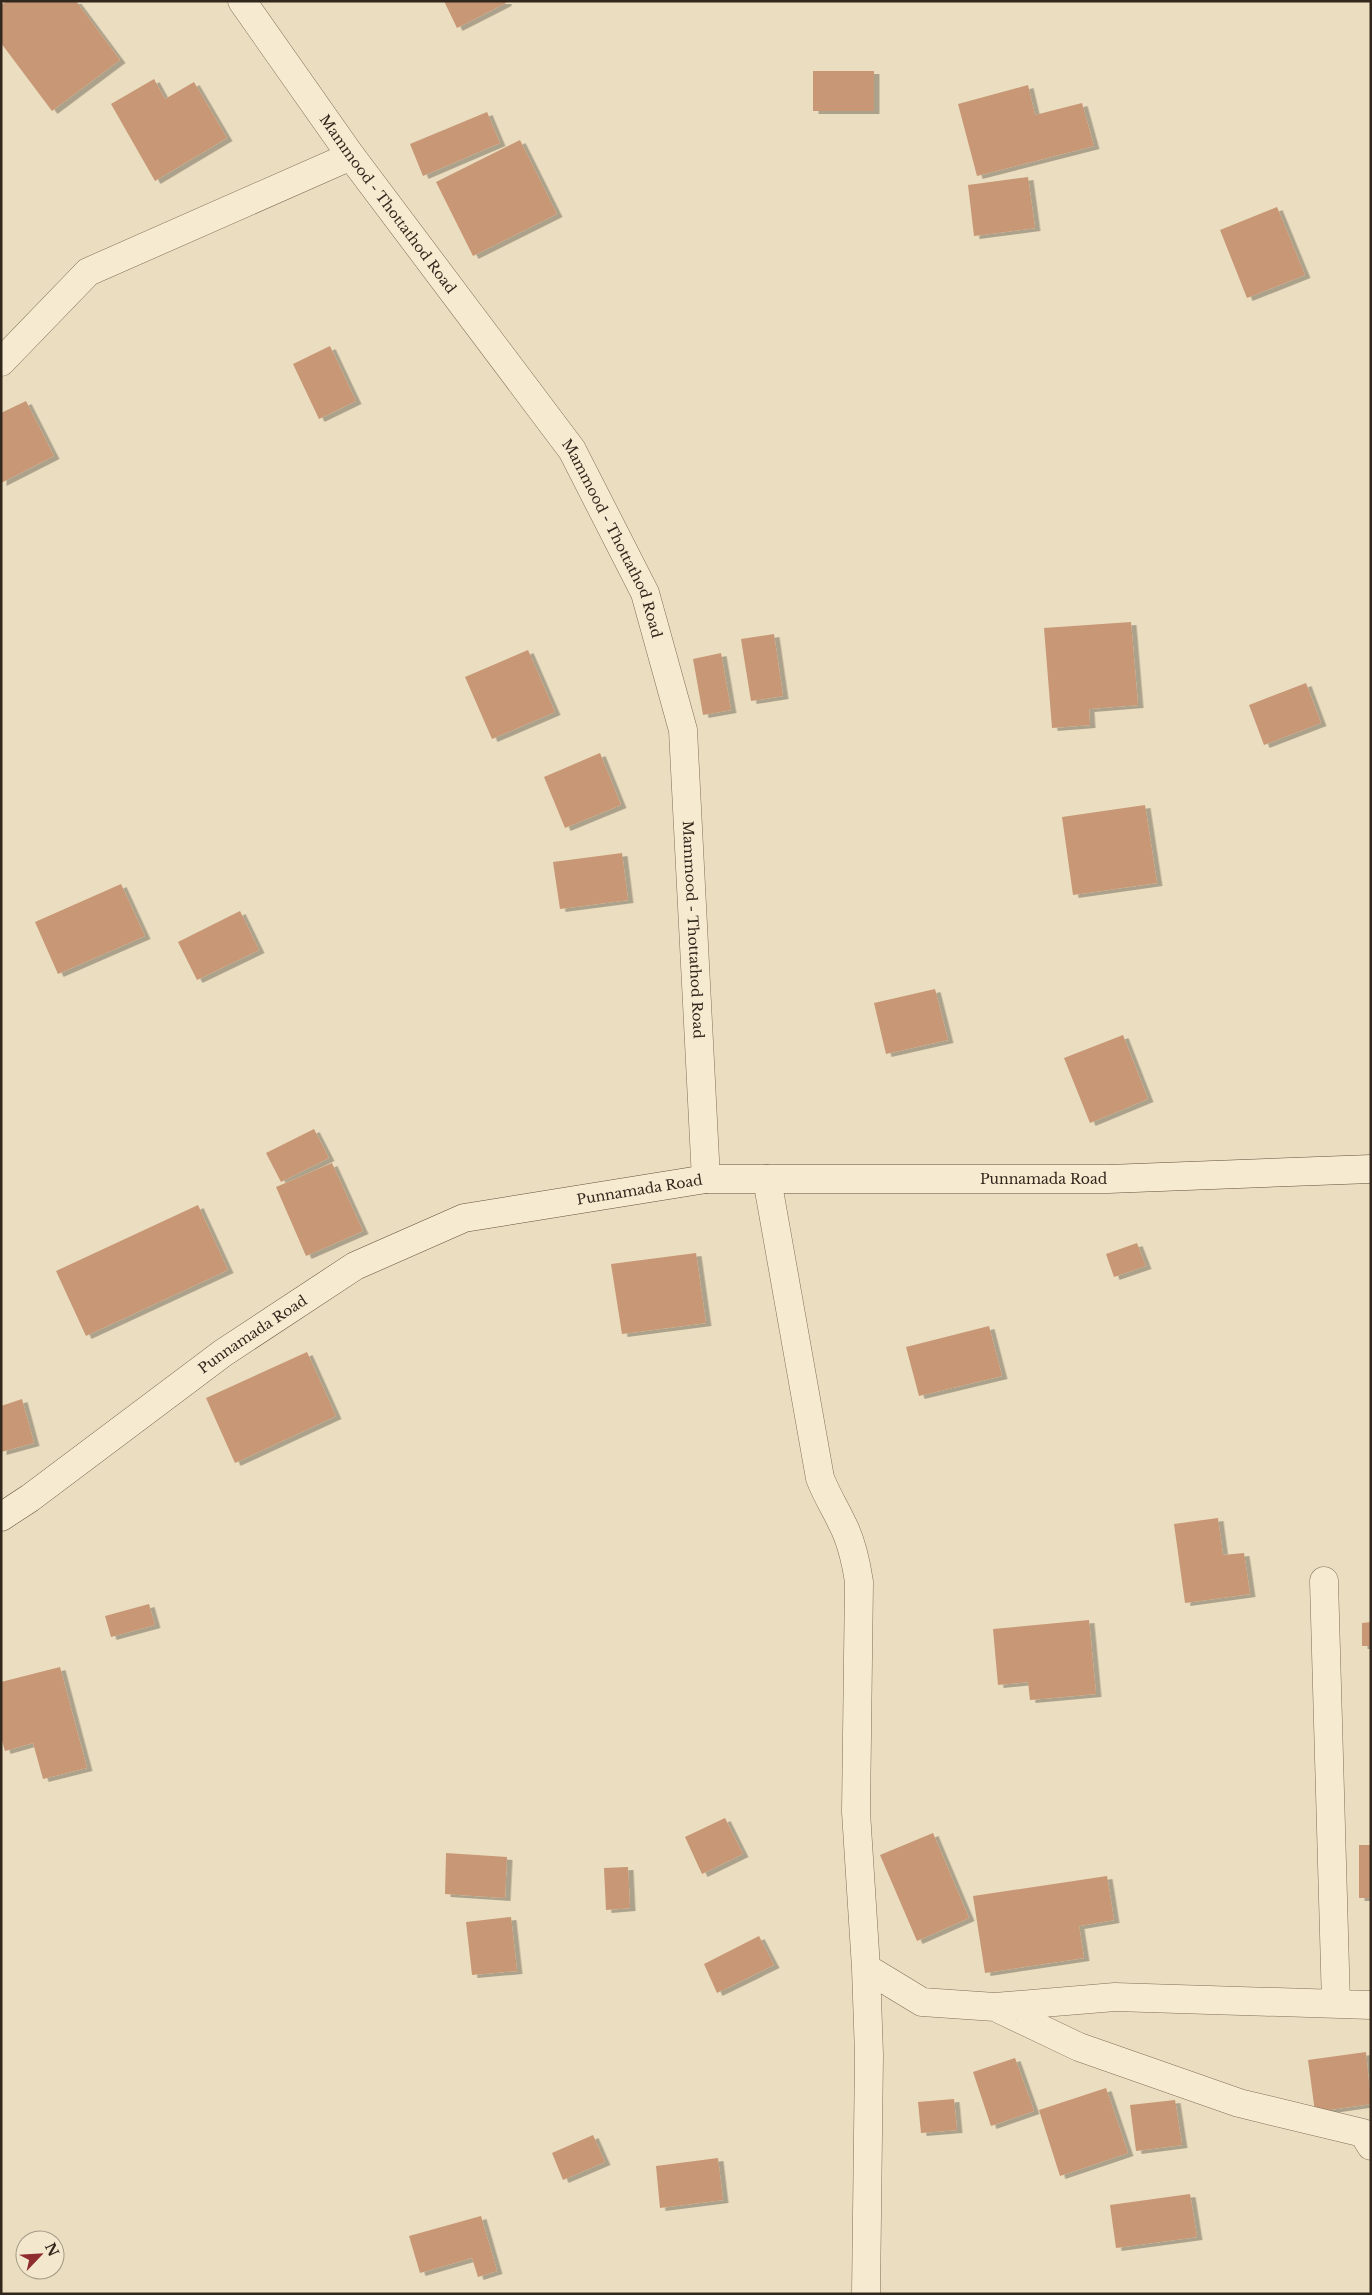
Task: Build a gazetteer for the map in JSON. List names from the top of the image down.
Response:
{
  "streets": {
    "street": ["Mammood - Thottathod Road", "Punnamada Road"]
  },
  "crossings": [
    ["Mammood - Thottathod Road", "Punnamada Road"]
  ],
  "north": "top right"
}
